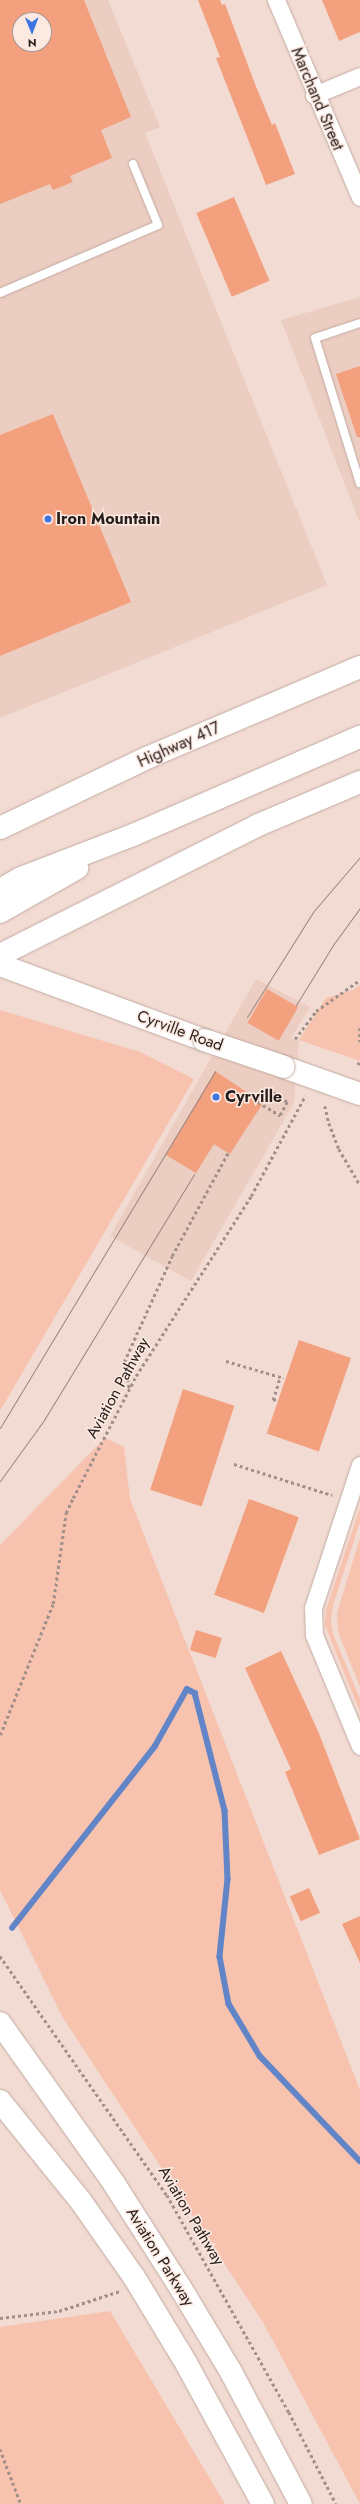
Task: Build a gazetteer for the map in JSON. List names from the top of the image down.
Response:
{
  "streets": {
    "main road": ["Highway 417", "Cyrville Road", "Aviation Parkway"],
    "street": ["Marchand Street"],
    "path": ["Aviation Pathway"]
  },
  "crossings": [
    ["Cyrville Road", "Aviation Pathway"]
  ],
  "places": ["Iron Mountain", "Cyrville"],
  "north": "bottom"
}
